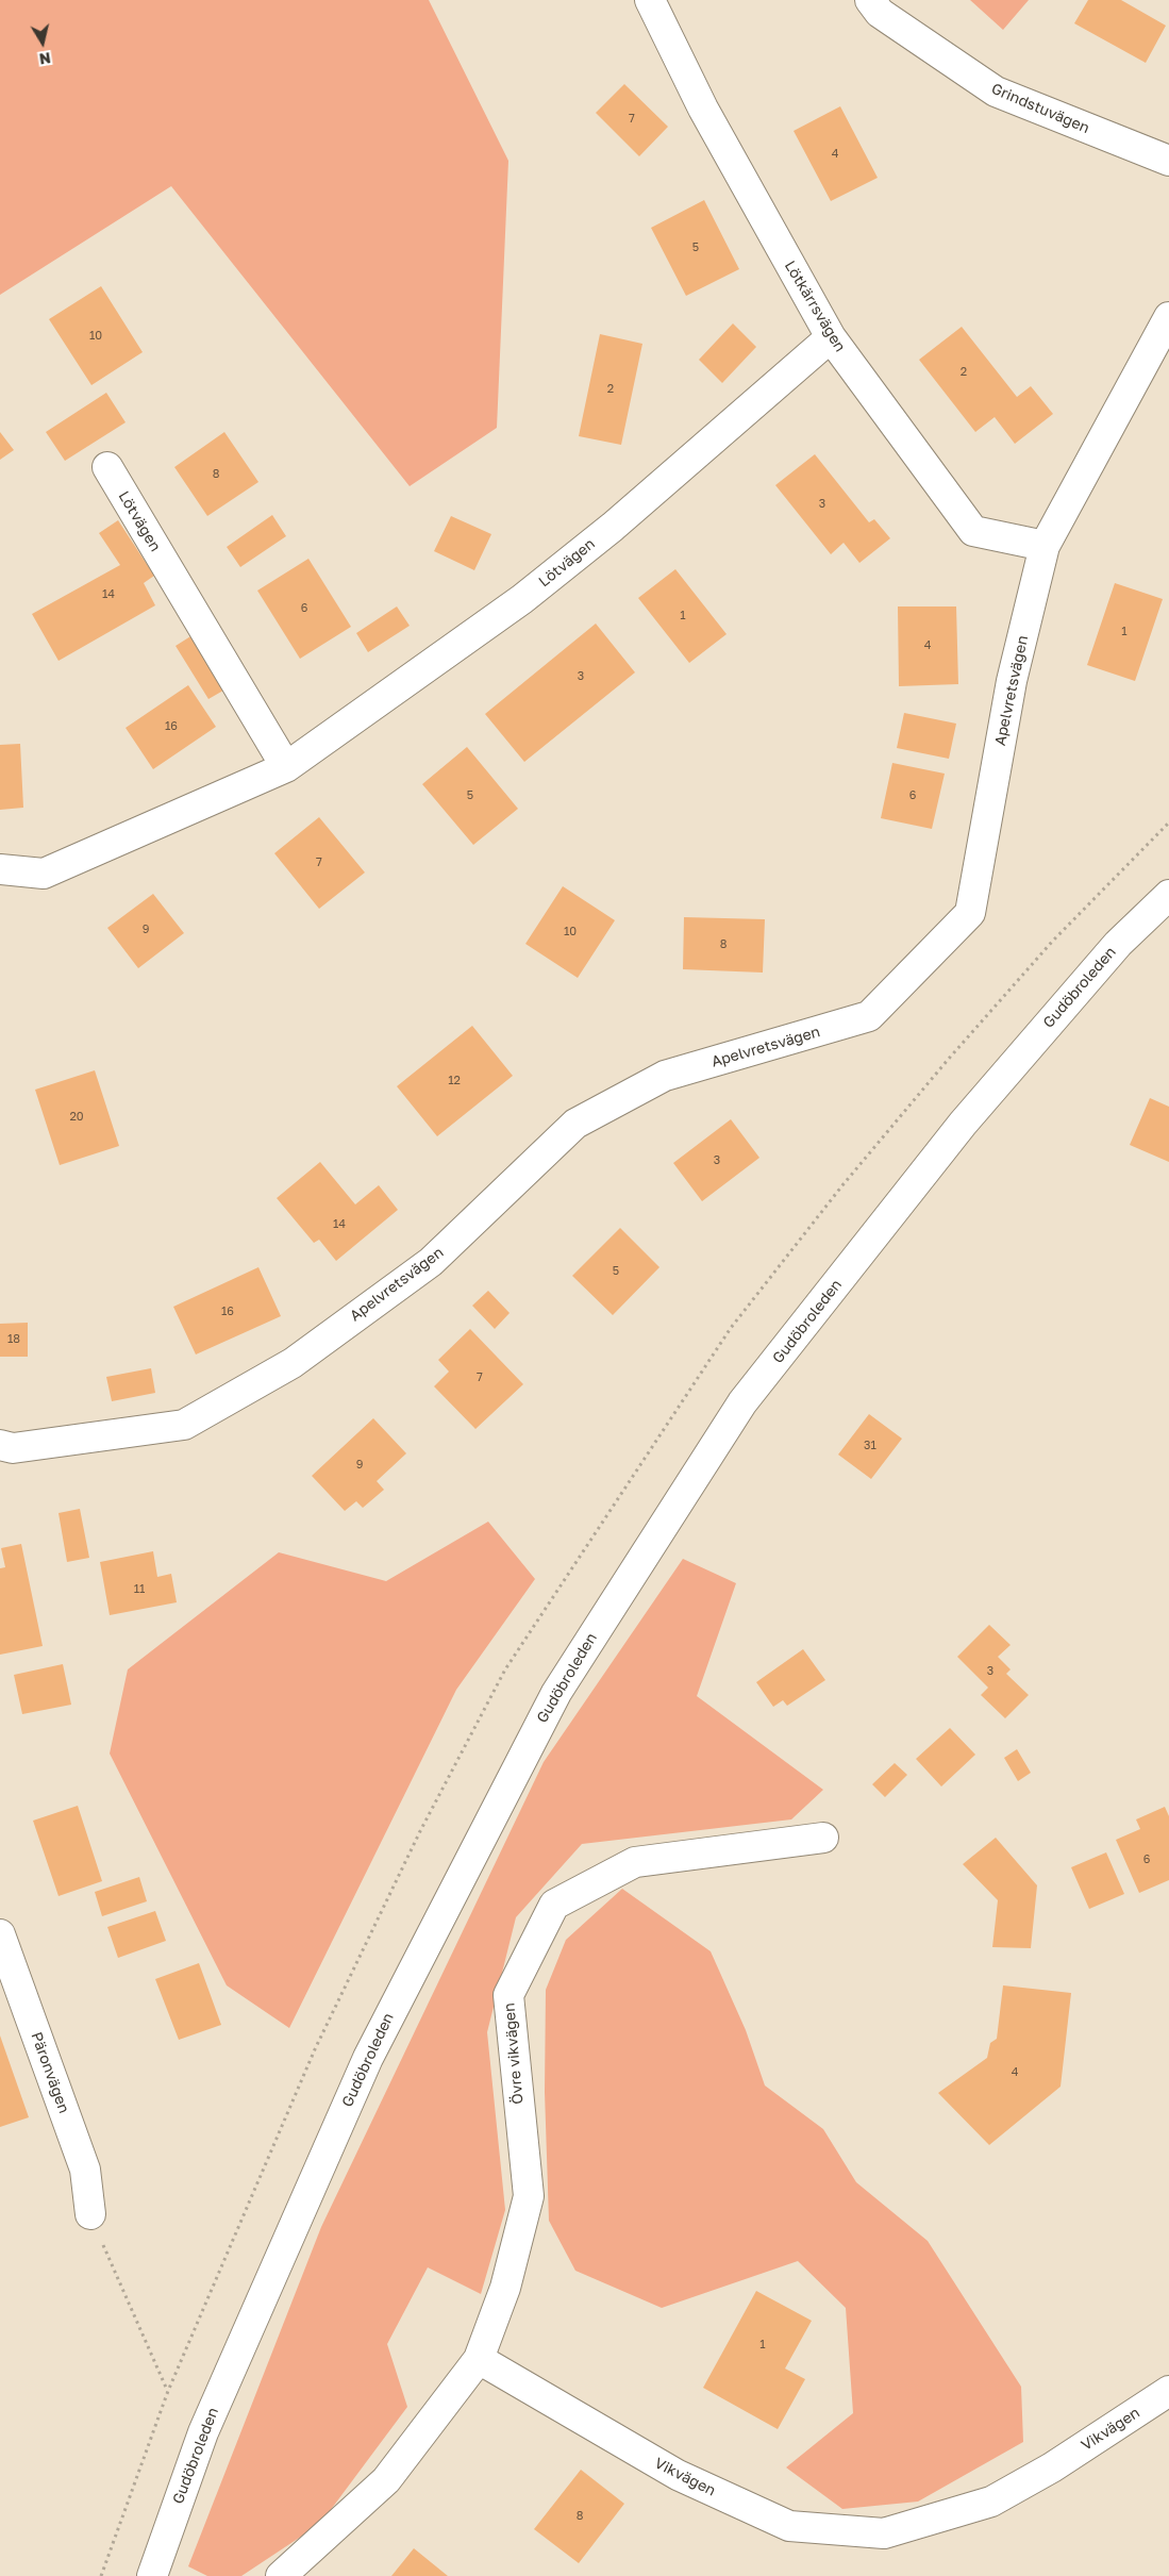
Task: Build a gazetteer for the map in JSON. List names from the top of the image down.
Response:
{
  "streets": {
    "street": [
      "Grindstuvägen",
      "Lötkärrsvägen",
      "Lötvägen",
      "Apelvretsvägen",
      "Gudöbroleden",
      "Övre vikvägen",
      "Päronvägen",
      "Vikvägen"
    ]
  },
  "crossings": [
    ["Lötkärrsvägen", "Lötvägen"],
    ["Lötkärrsvägen", "Apelvretsvägen"],
    ["Övre vikvägen", "Vikvägen"]
  ],
  "house_numbers": [
    "7",
    "4",
    "5",
    "10",
    "2",
    "2",
    "8",
    "3",
    "14",
    "6",
    "1",
    "1",
    "4",
    "3",
    "16",
    "5",
    "6",
    "7",
    "9",
    "10",
    "8",
    "12",
    "20",
    "3",
    "14",
    "5",
    "16",
    "18",
    "7",
    "31",
    "9",
    "11",
    "3",
    "6",
    "4",
    "1",
    "8"
  ],
  "north": "bottom"
}
